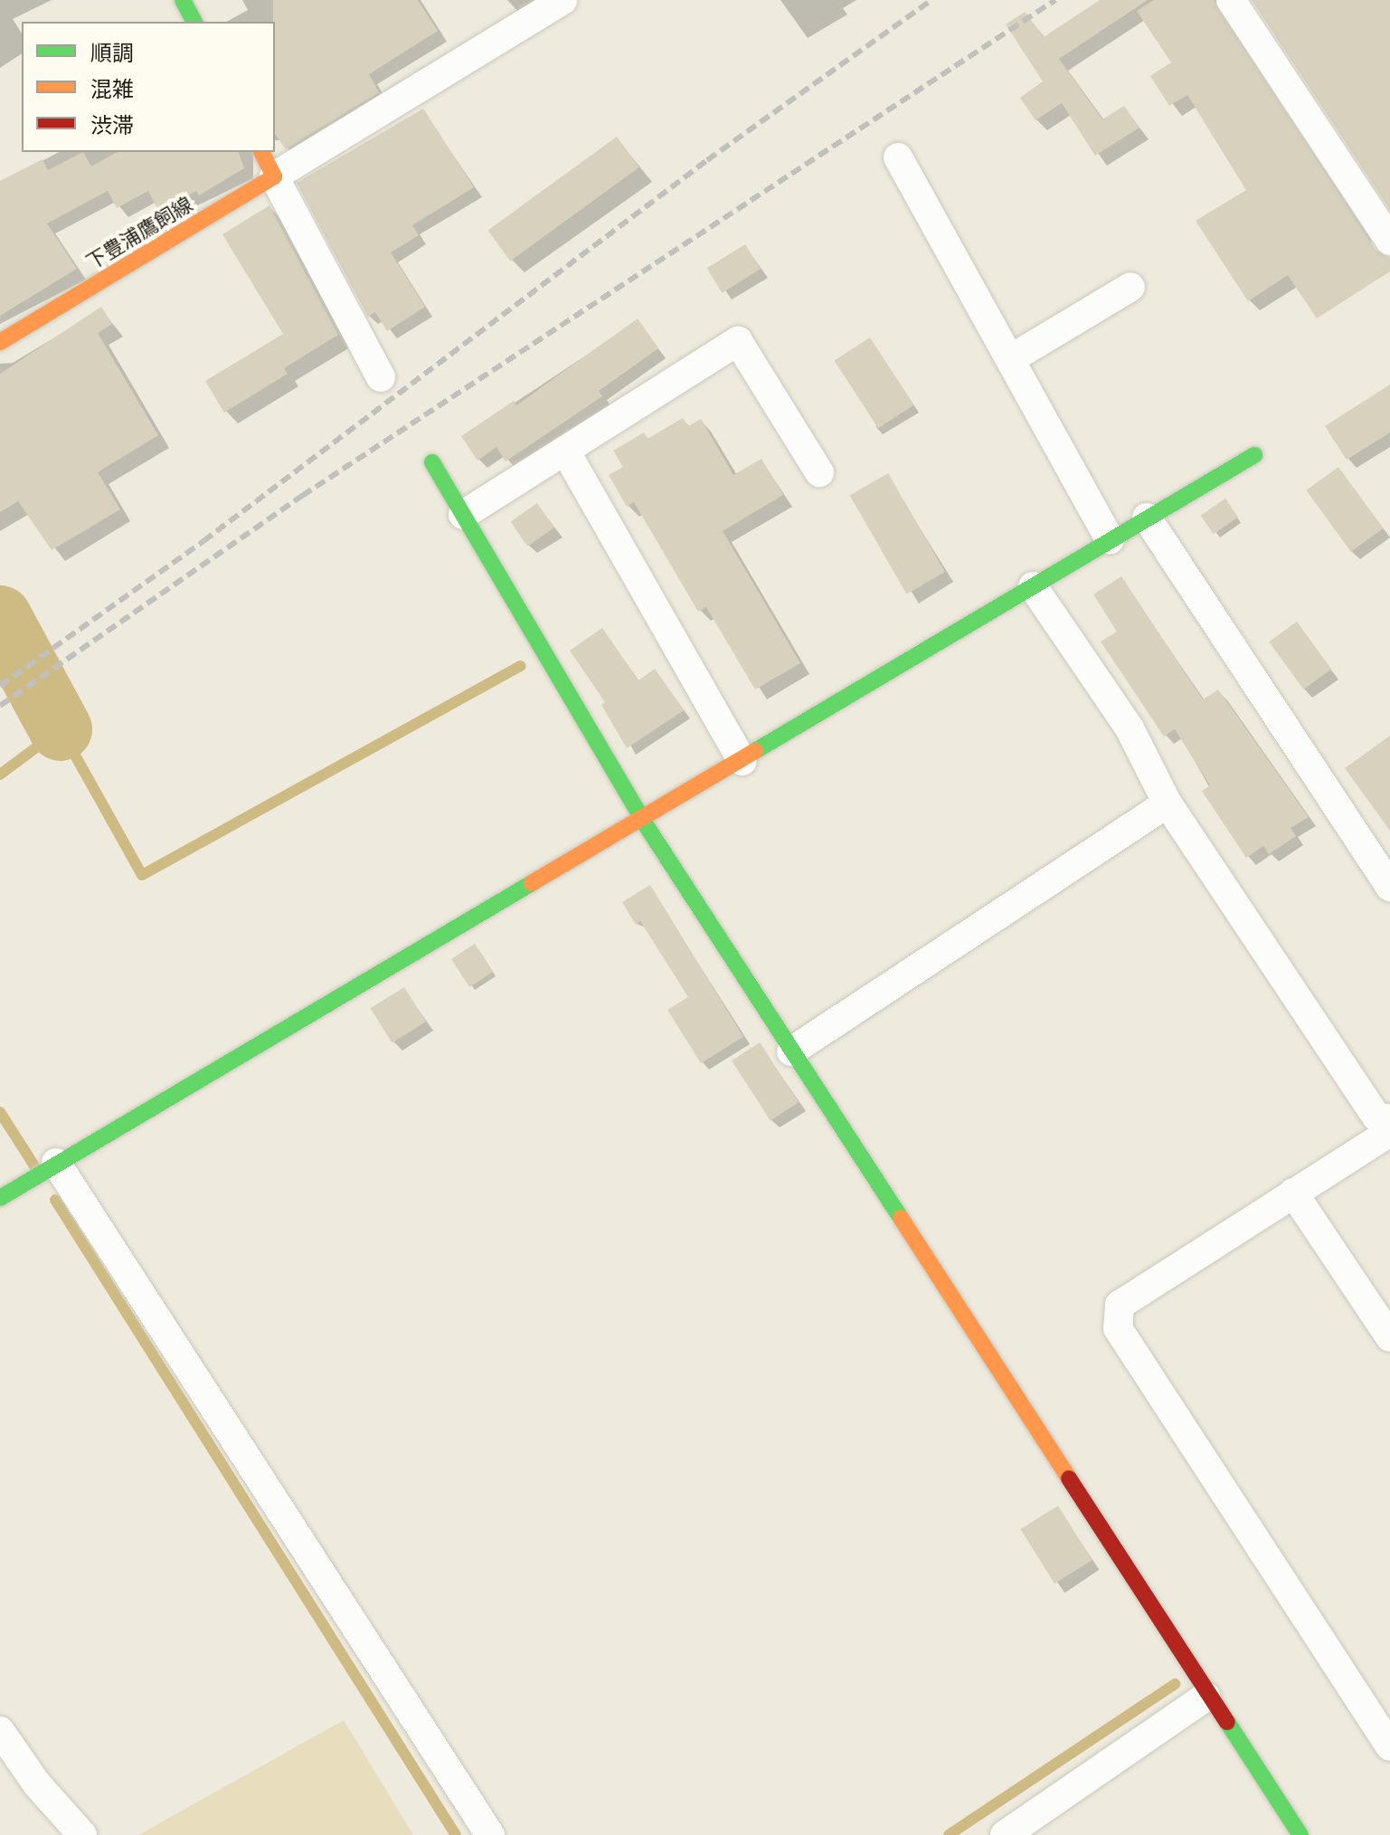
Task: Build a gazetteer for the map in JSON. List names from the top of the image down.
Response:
{
  "streets": {
    "street": ["下豊浦鷹飼線"]
  },
  "legend": ["順調", "混雑", "渋滞"]
}
